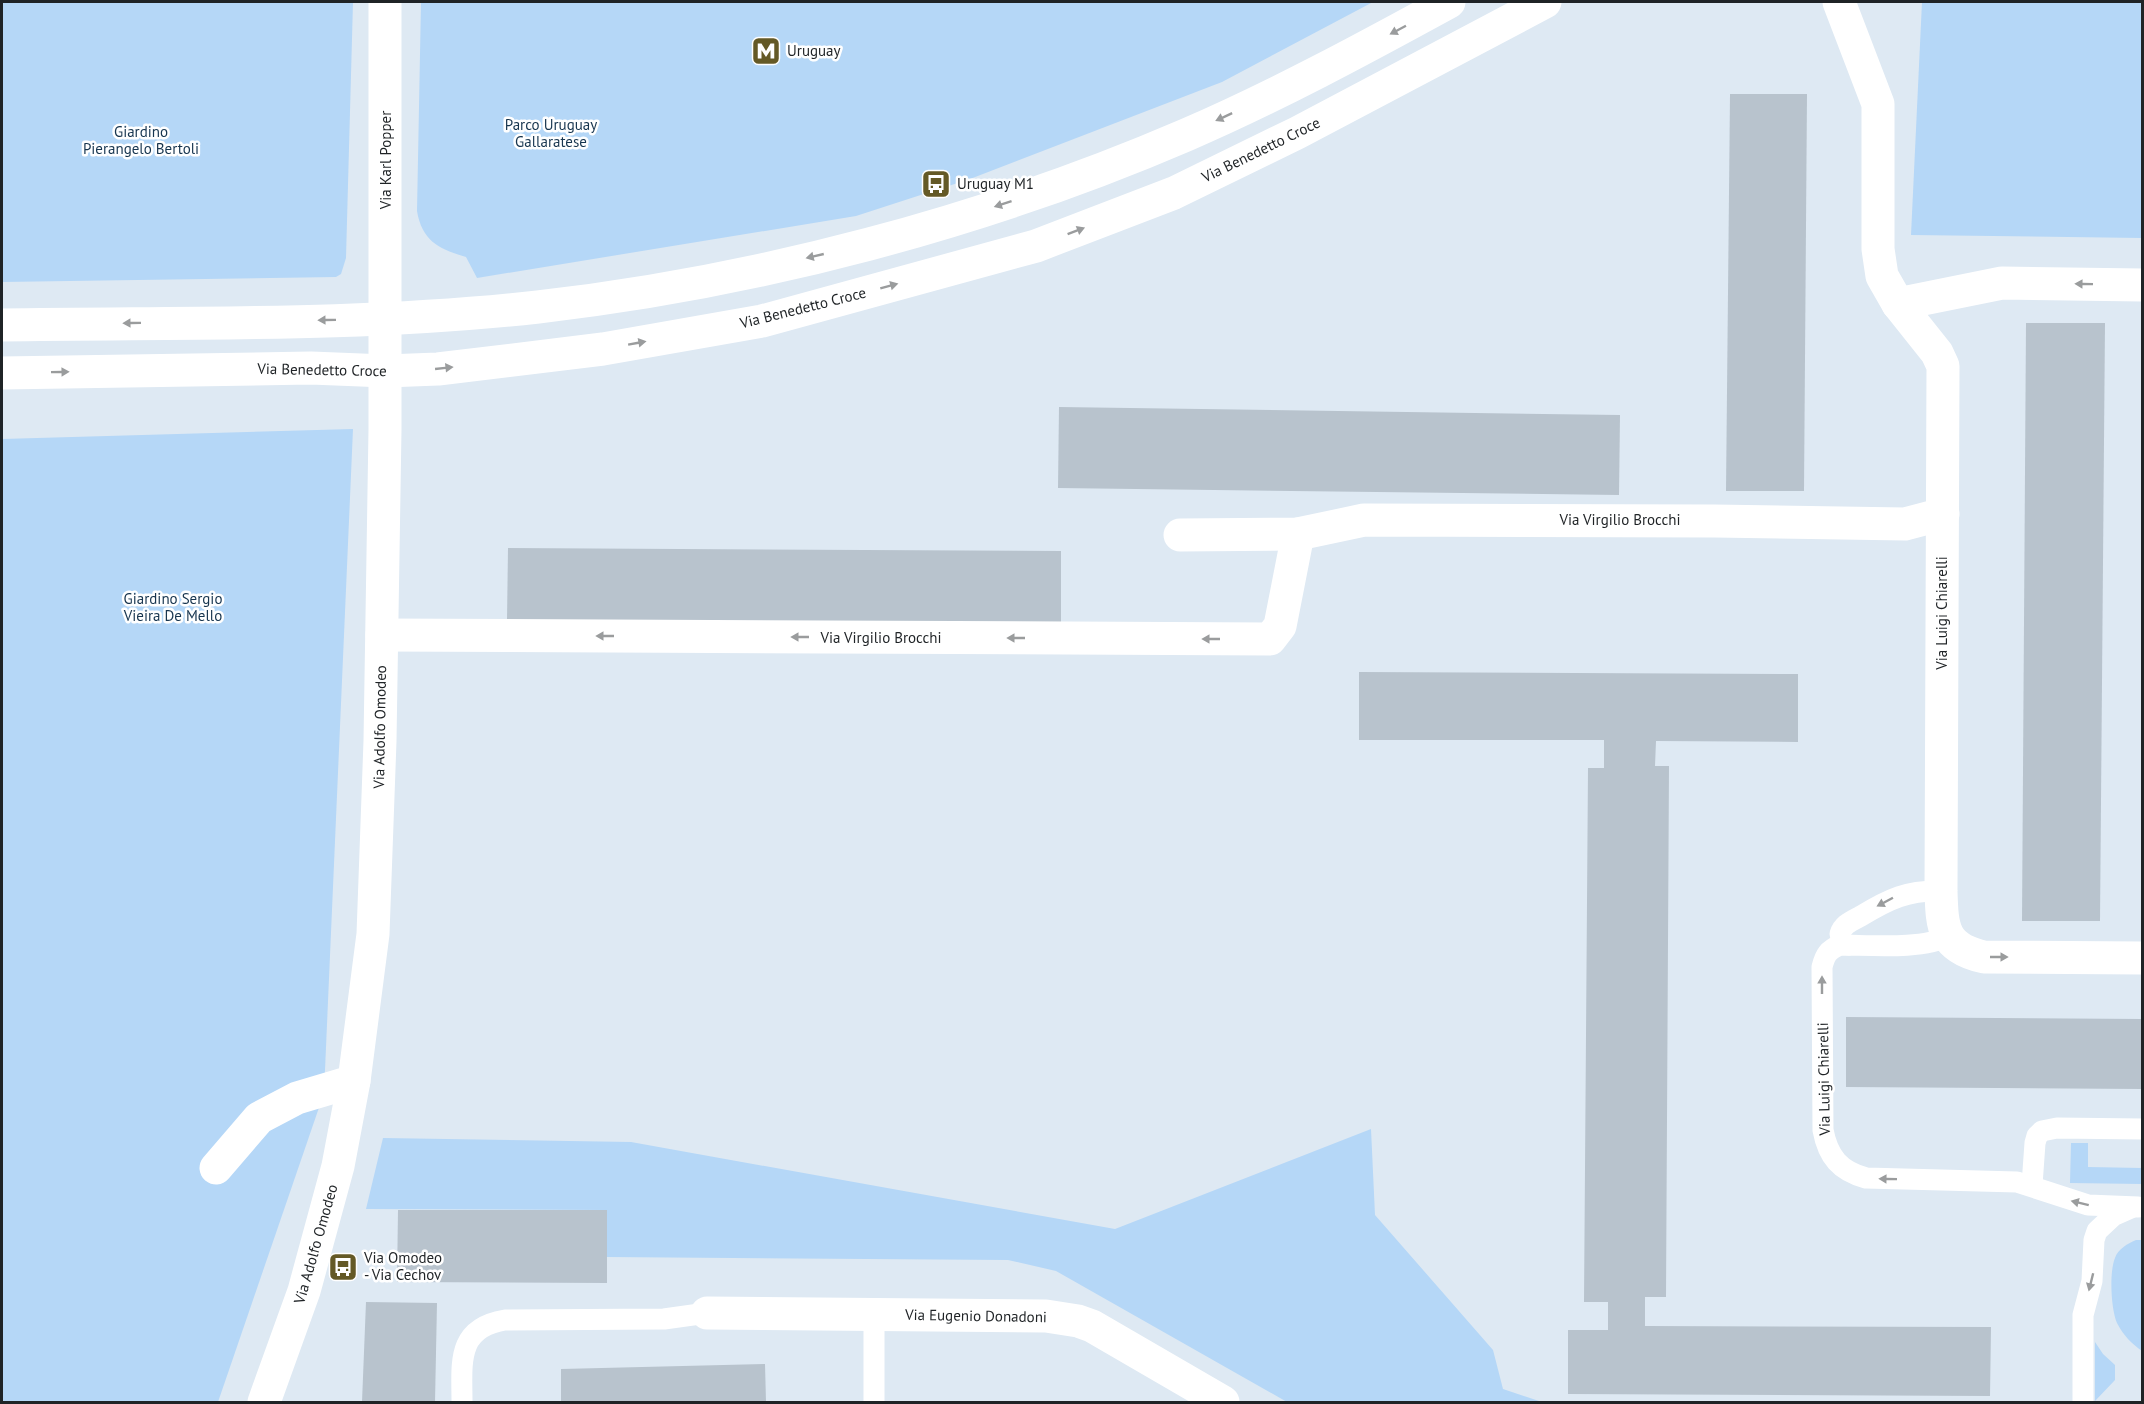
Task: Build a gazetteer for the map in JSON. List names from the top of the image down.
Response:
{
  "streets": {
    "street": [
      "Via Benedetto Croce",
      "Via Karl Popper",
      "Via Virgilio Brocchi",
      "Via Luigi Chiarelli",
      "Via Adolfo Omodeo",
      "Via Eugenio Donadoni"
    ]
  },
  "crossings": [
    ["Via Benedetto Croce", "Via Karl Popper"],
    ["Via Benedetto Croce", "Via Adolfo Omodeo"],
    ["Via Karl Popper", "Via Adolfo Omodeo"],
    ["Via Virgilio Brocchi", "Via Luigi Chiarelli"],
    ["Via Virgilio Brocchi", "Via Adolfo Omodeo"]
  ],
  "one_way": ["Via Virgilio Brocchi"],
  "parks": ["Parco Uruguay Gallaratese", "Giardino Pierangelo Bertoli", "Giardino Sergio Vieira De Mello"],
  "places": {
    "metro station": ["Uruguay"],
    "bus stop": ["Uruguay M1", "Via Omodeo - Via Cechov"]
  }
}
